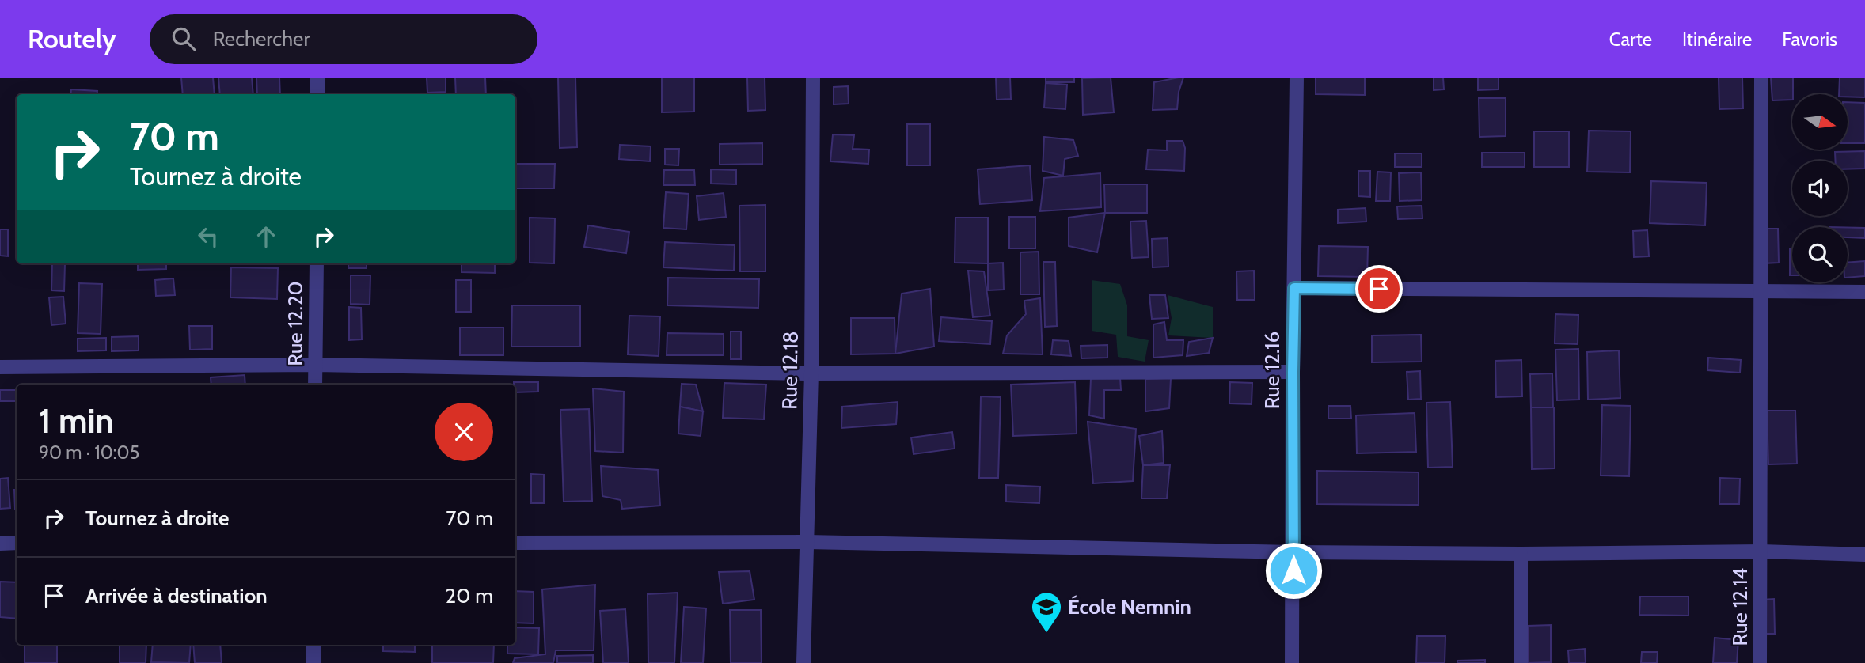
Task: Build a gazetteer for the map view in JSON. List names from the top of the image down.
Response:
{
  "streets": {
    "street": [
      "Rue 12.20",
      "Rue 12.18",
      "Rue 12.16",
      "Rue 12.14"
    ]
  },
  "places": {
    "school or university": ["École Nemnin"]
  },
  "north": "right",
  "page": {
    "header": "Routely",
    "search": "Rechercher",
    "nav": ["Carte", "Itinéraire", "Favoris"],
    "turn": ["70 m", "Tournez à droite"],
    "heading": ["1 min", "90 m · 10:05"],
    "list": [
      {
        "name": "Tournez à droite",
        "value": "70 m"
      },
      {
        "name": "Arrivée à destination",
        "value": "20 m"
      }
    ]
  }
}
